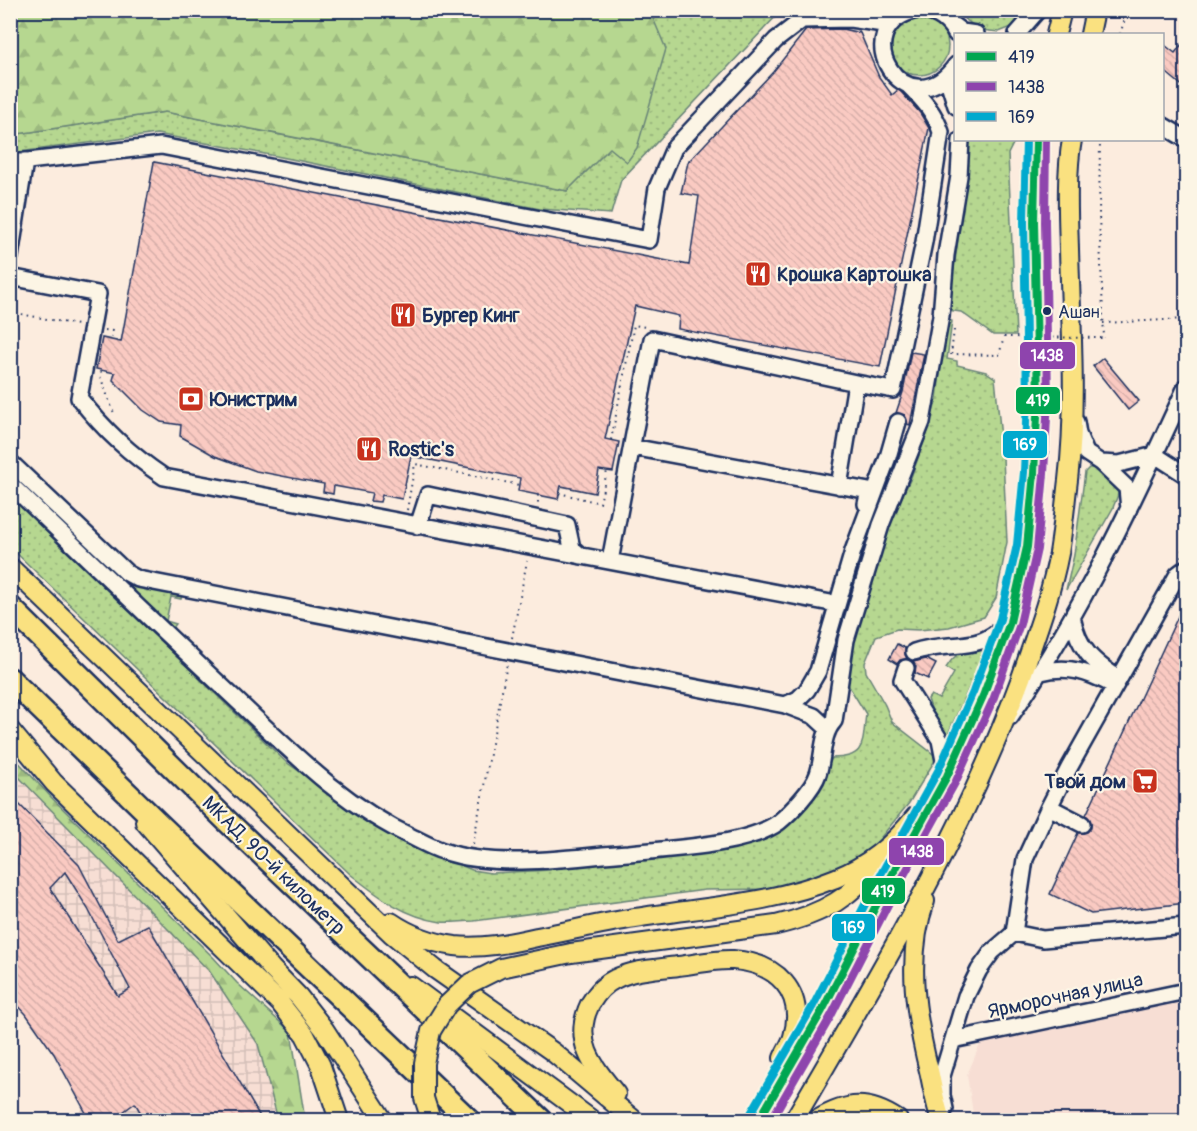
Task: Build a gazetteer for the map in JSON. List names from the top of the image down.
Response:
{
  "streets": {
    "highway": ["МКАД, 90-й километр"],
    "street": ["Ярморочная улица"]
  },
  "places": {
    "restaurant": ["Крошка Картошка", "Бургер Кинг", "Rostic's"],
    "other": ["Ашан"],
    "bank": ["Юнистрим"],
    "supermarket": ["Твой дом"]
  },
  "lines": ["transit line 419", "transit line 1438", "transit line 169"],
  "legend": ["419", "1438", "169"]
}
